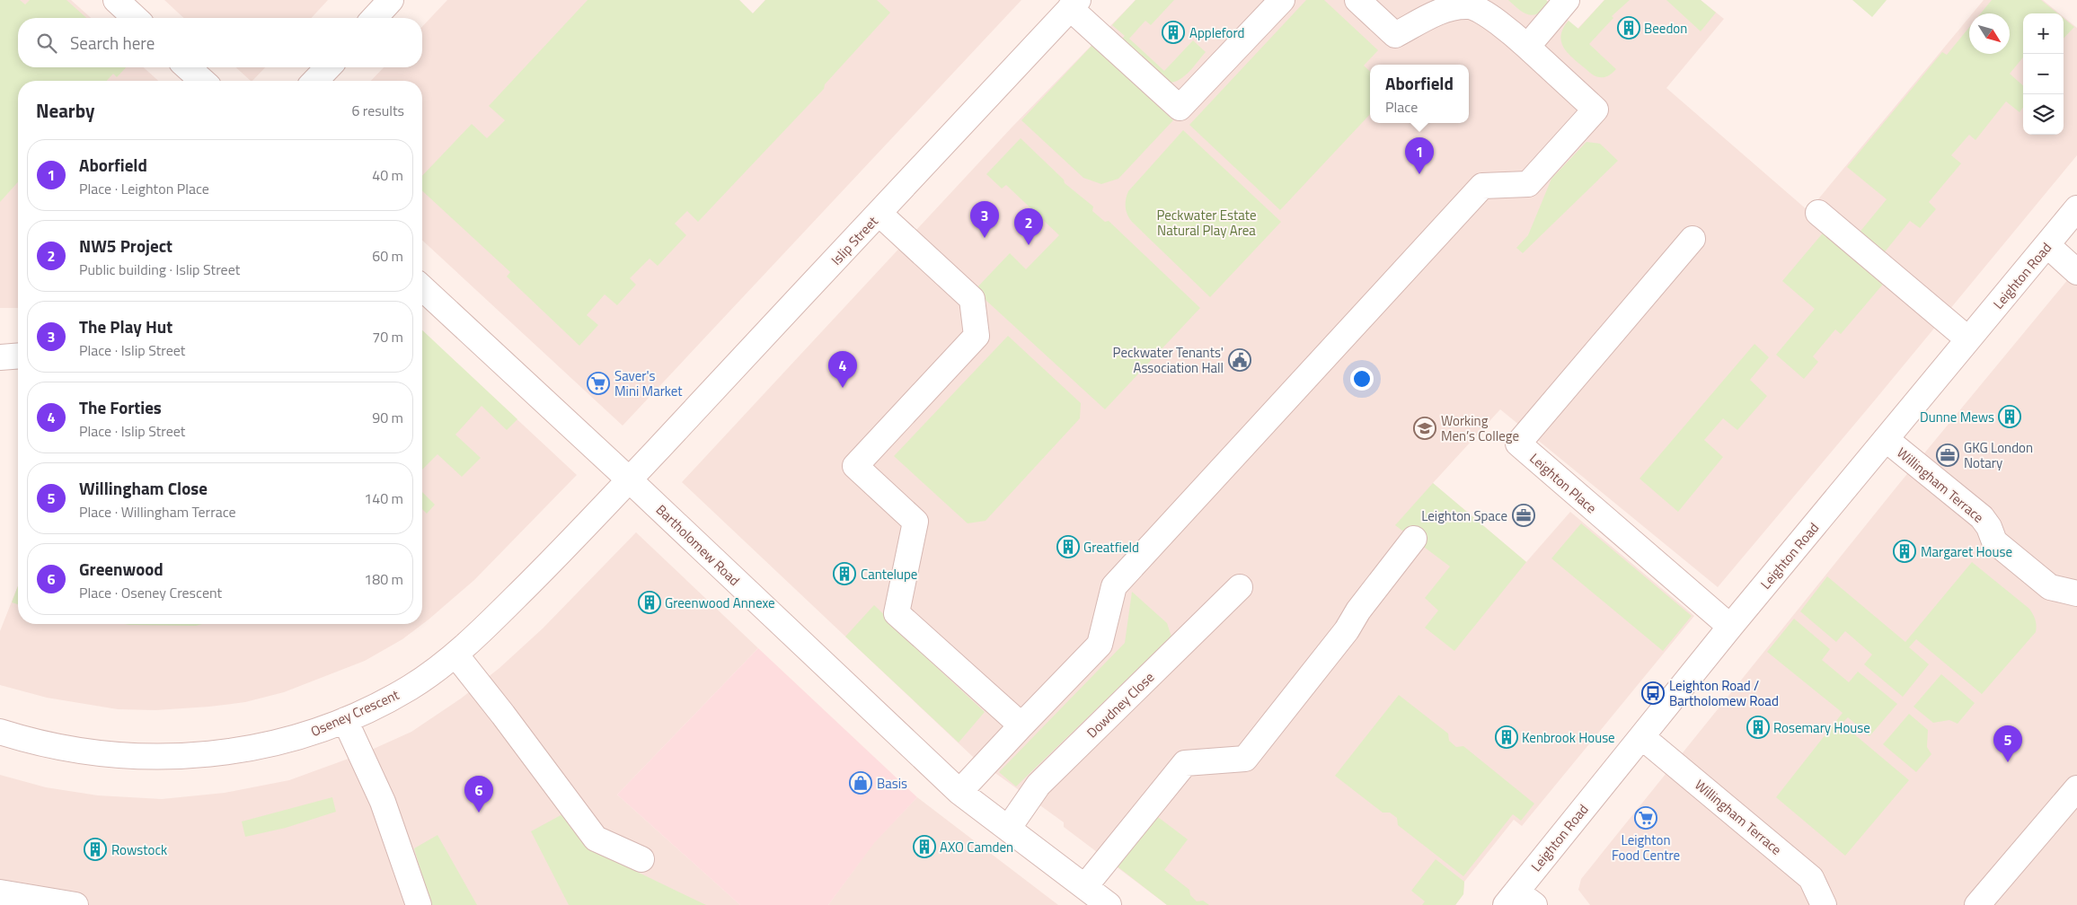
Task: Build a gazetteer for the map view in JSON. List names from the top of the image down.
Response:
{
  "streets": {
    "street": [
      "Islip Street",
      "Leighton Road",
      "Leighton Place",
      "Willingham Terrace",
      "Bartholomew Road",
      "Dowdney Close",
      "Oseney Crescent"
    ]
  },
  "crossings": [
    ["Islip Street", "Bartholomew Road"],
    ["Islip Street", "Oseney Crescent"],
    ["Leighton Road", "Leighton Place"],
    ["Leighton Road", "Willingham Terrace"],
    ["Bartholomew Road", "Dowdney Close"],
    ["Bartholomew Road", "Oseney Crescent"]
  ],
  "parks": ["Peckwater Estate Natural Play Area"],
  "places": {
    "building": [
      "Beedon",
      "Appleford",
      "Dunne Mews",
      "Greatfield",
      "Margaret House",
      "Cantelupe",
      "Greenwood Annexe",
      "Rosemary House",
      "Kenbrook House",
      "AXO Camden",
      "Rowstock"
    ],
    "public building": ["Peckwater Tenants' Association Hall"],
    "supermarket": ["Saver's Mini Market", "Leighton Food Centre"],
    "school or university": ["Working Men’s College"],
    "office": ["GKG London Notary", "Leighton Space"],
    "bus stop": ["Leighton Road / Bartholomew Road"],
    "shop": ["Basis"]
  },
  "north": "bottom right",
  "page": {
    "map_buttons": ["+", "−"],
    "search": "Search here",
    "popup": ["Aborfield", "Place"],
    "heading": ["Nearby", "6 results"],
    "pins": [
      "1",
      "3",
      "2",
      "4",
      "5",
      "6"
    ],
    "list": [
      {
        "mark": "1",
        "name": "Aborfield",
        "note": "Place · Leighton Place",
        "value": "40 m"
      },
      {
        "mark": "2",
        "name": "NW5 Project",
        "note": "Public building · Islip Street",
        "value": "60 m"
      },
      {
        "mark": "3",
        "name": "The Play Hut",
        "note": "Place · Islip Street",
        "value": "70 m"
      },
      {
        "mark": "4",
        "name": "The Forties",
        "note": "Place · Islip Street",
        "value": "90 m"
      },
      {
        "mark": "5",
        "name": "Willingham Close",
        "note": "Place · Willingham Terrace",
        "value": "140 m"
      },
      {
        "mark": "6",
        "name": "Greenwood",
        "note": "Place · Oseney Crescent",
        "value": "180 m"
      }
    ]
  }
}
